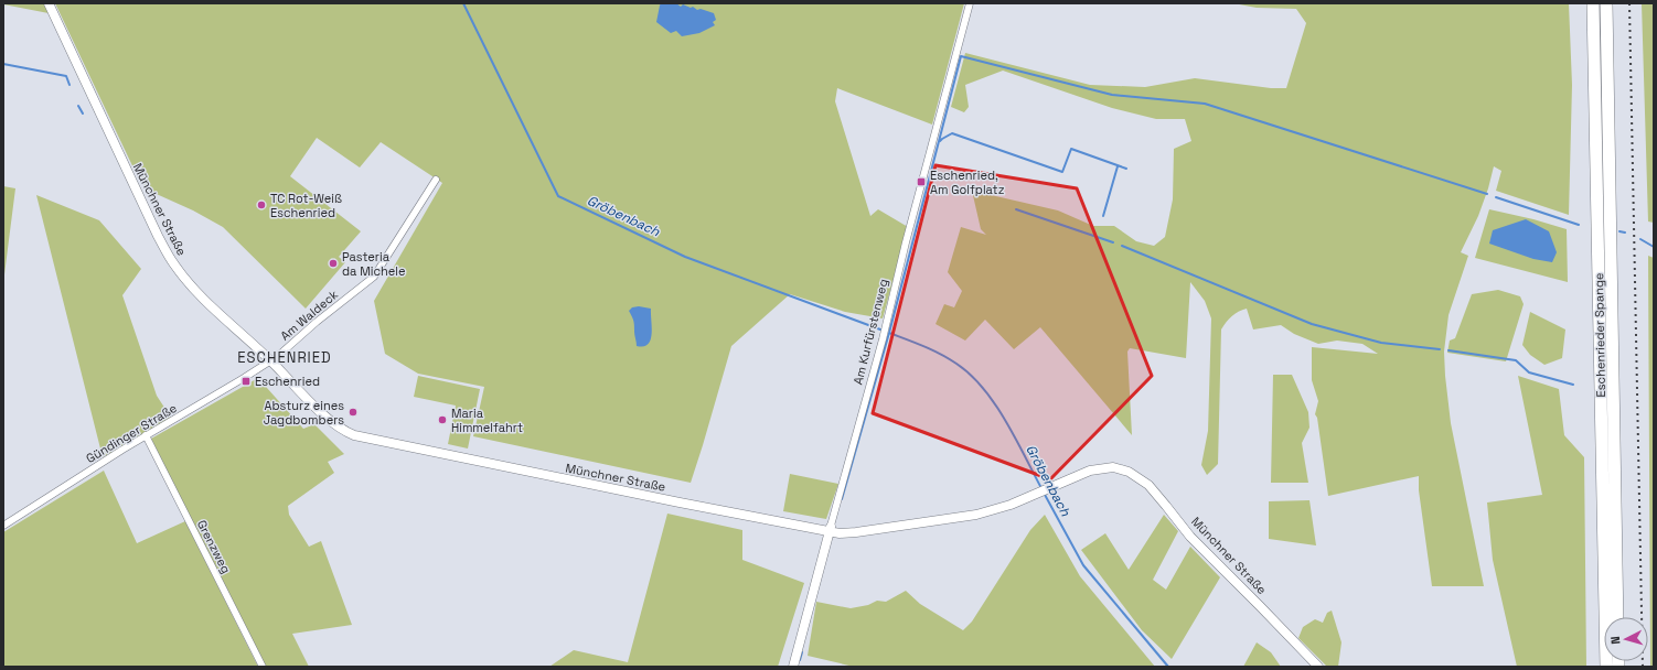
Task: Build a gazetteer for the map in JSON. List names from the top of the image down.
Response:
{
  "streets": {
    "highway": ["Eschenrieder Spange"],
    "street": [
      "Münchner Straße",
      "Am Waldeck",
      "Am Kurfürstenweg",
      "Gündinger Straße",
      "Grenzweg"
    ]
  },
  "crossings": [
    ["Münchner Straße", "Am Waldeck"],
    ["Münchner Straße", "Am Kurfürstenweg"],
    ["Münchner Straße", "Gündinger Straße"],
    ["Am Waldeck", "Gündinger Straße"],
    ["Gündinger Straße", "Grenzweg"]
  ],
  "districts": ["ESCHENRIED"],
  "water": ["Gröbenbach"],
  "places": {
    "transit": ["Eschenried, Am Golfplatz", "Eschenried"],
    "other": [
      "TC Rot-Weiß Eschenried",
      "Pasteria da Michele",
      "Absturz eines Jagdbombers",
      "Maria Himmelfahrt"
    ]
  },
  "north": "left"
}
